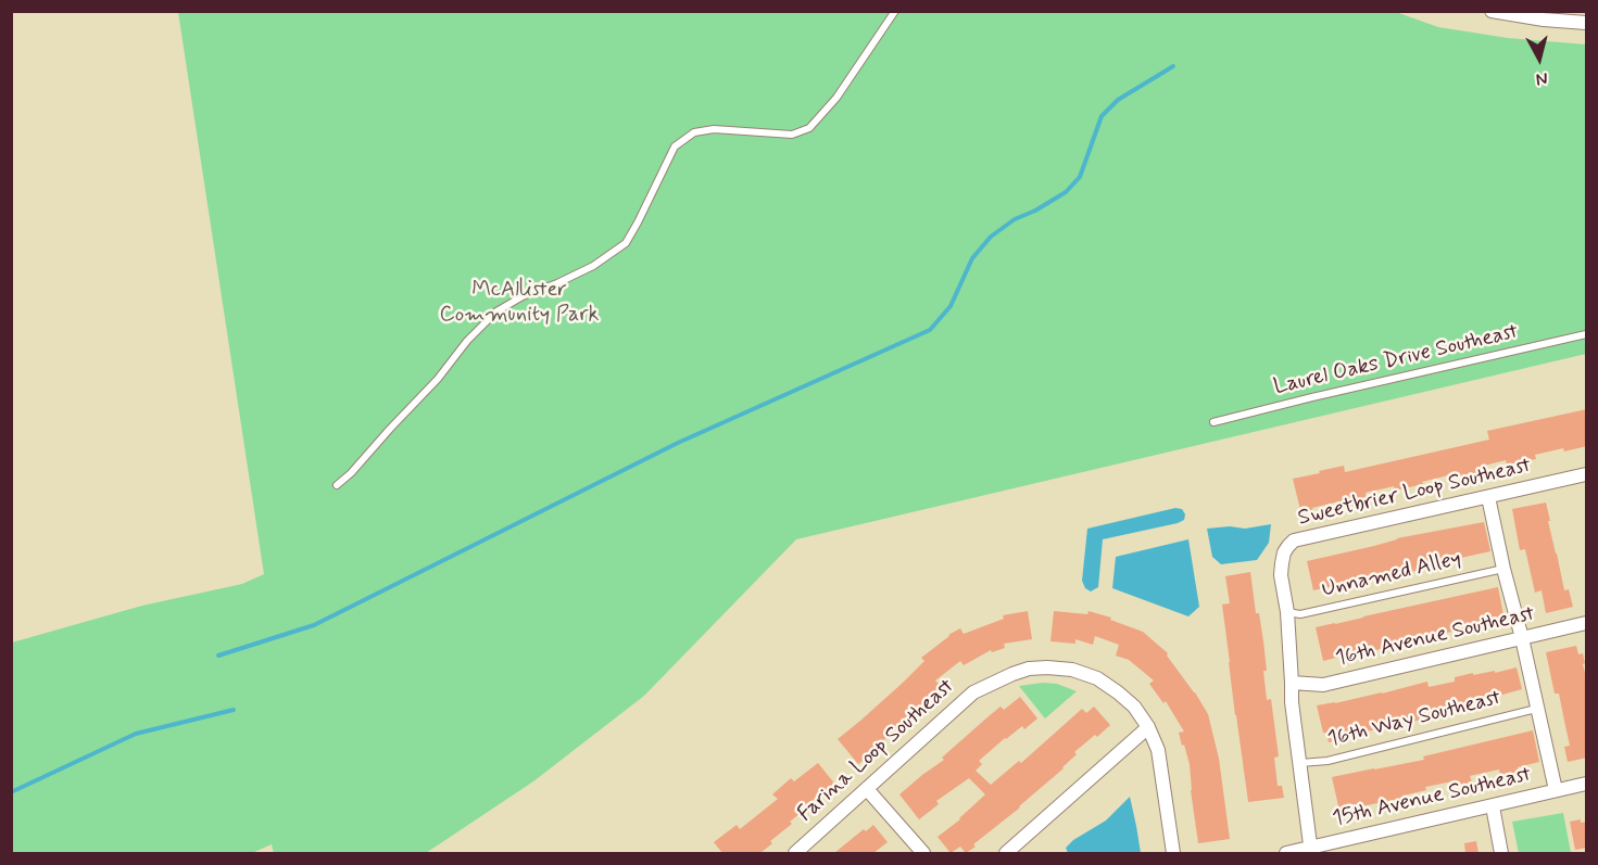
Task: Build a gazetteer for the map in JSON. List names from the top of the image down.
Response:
{
  "streets": {
    "street": [
      "Sweetbrier Loop Southeast",
      "16th Avenue Southeast",
      "Farina Loop Southeast",
      "15th Avenue Southeast"
    ],
    "lane": ["Laurel Oaks Drive Southeast", "Unnamed Alley", "16th Way Southeast"]
  },
  "crossings": [
    ["Sweetbrier Loop Southeast", "Unnamed Alley"],
    ["Sweetbrier Loop Southeast", "16th Avenue Southeast"],
    ["Sweetbrier Loop Southeast", "16th Way Southeast"],
    ["Sweetbrier Loop Southeast", "15th Avenue Southeast"]
  ],
  "parks": ["McAllister Community Park"],
  "north": "bottom"
}
